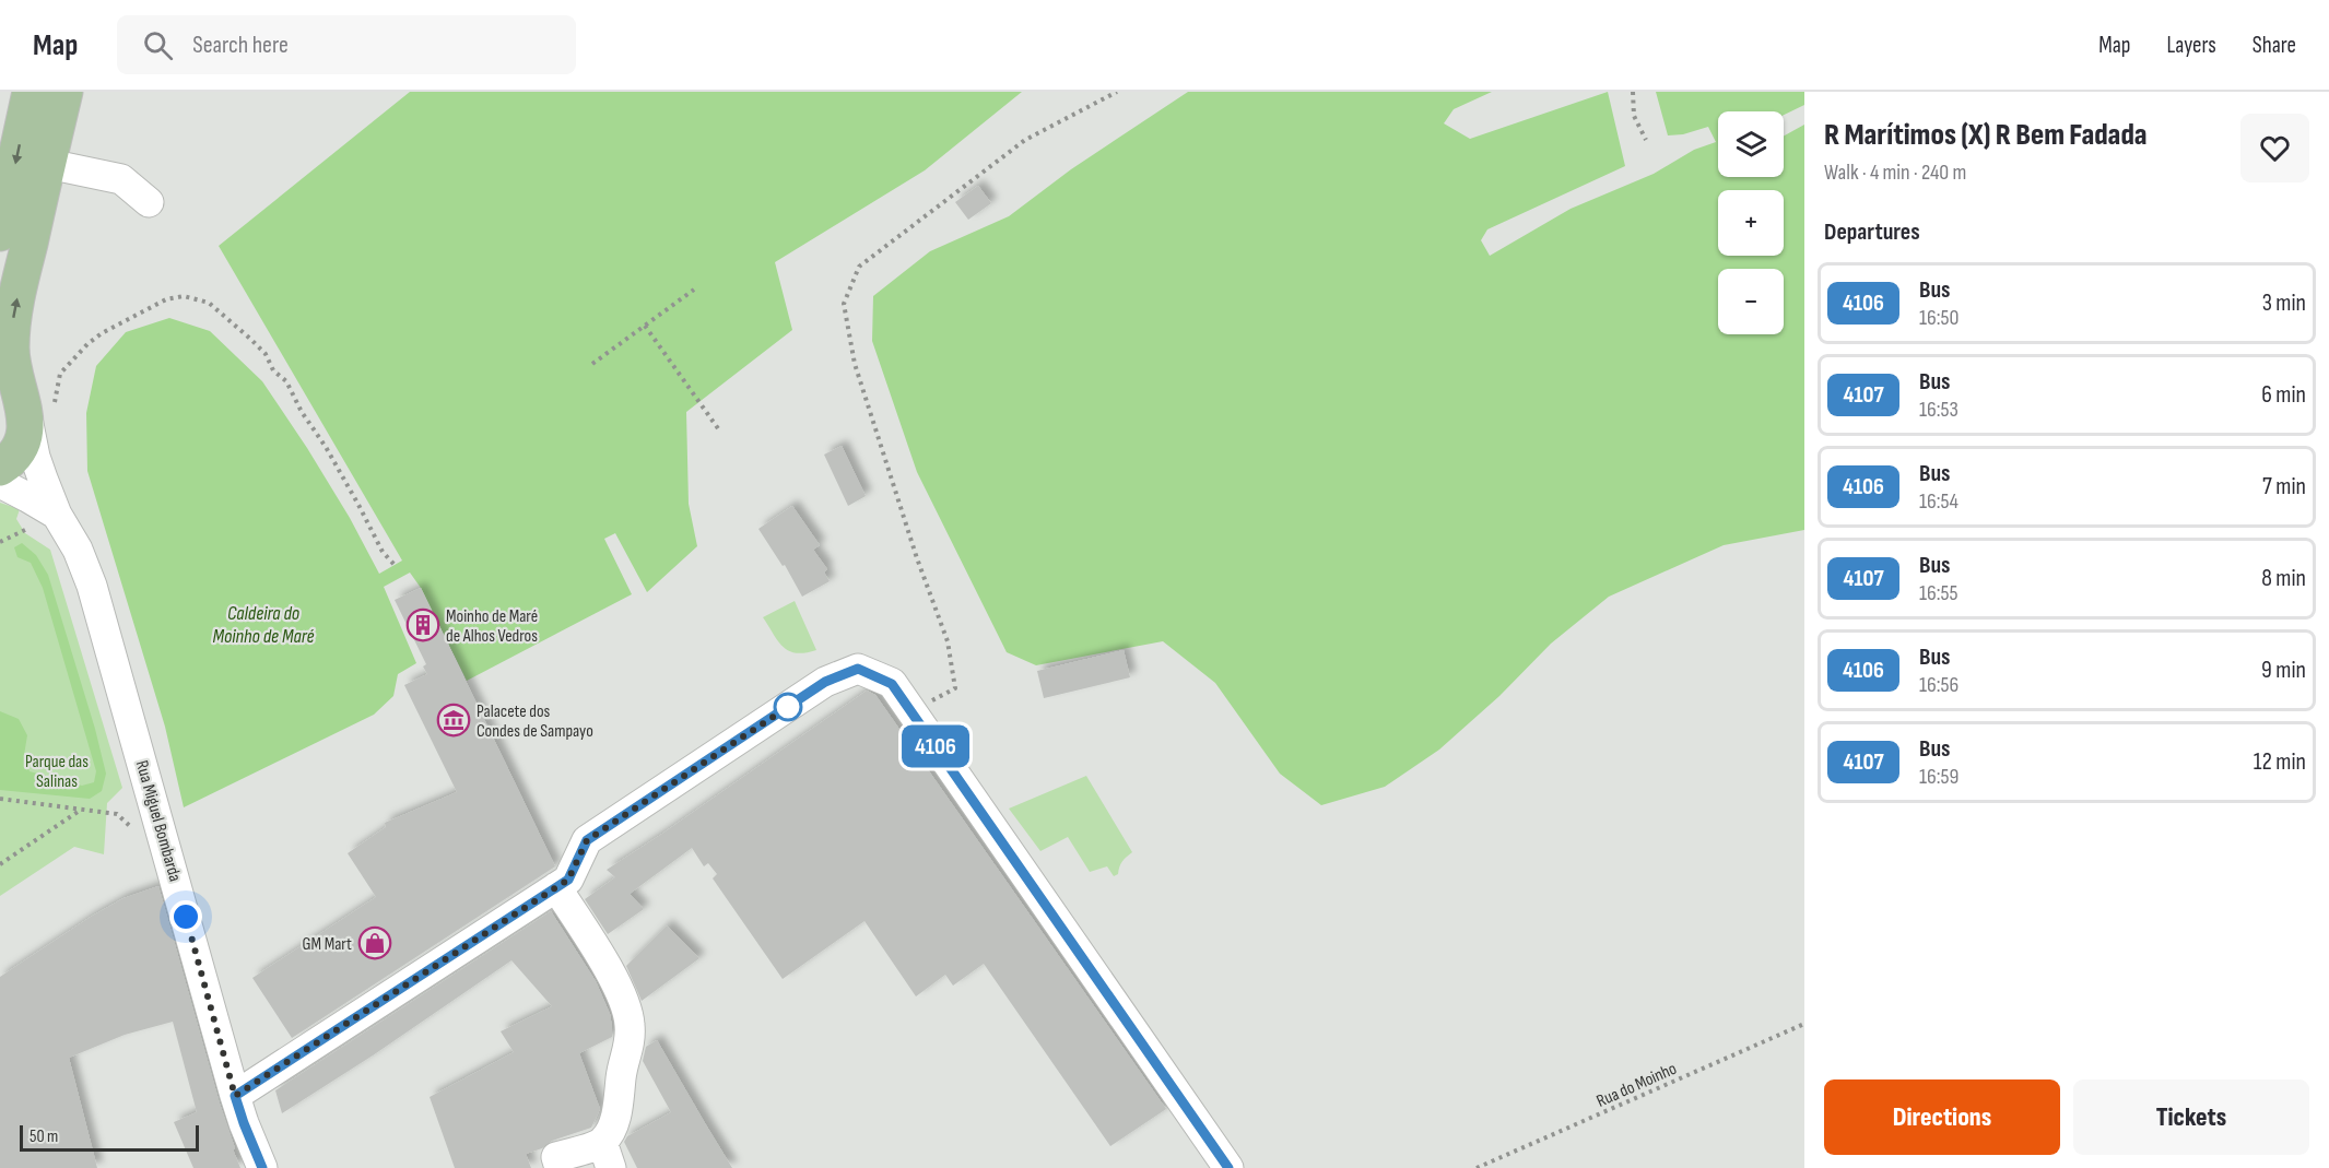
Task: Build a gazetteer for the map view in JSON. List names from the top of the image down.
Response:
{
  "streets": {
    "street": ["Rua Miguel Bombarda"],
    "path": ["Rua do Moinho"]
  },
  "water": ["Caldeira do Moinho de Maré"],
  "parks": ["Parque das Salinas"],
  "places": {
    "building": ["Moinho de Maré de Alhos Vedros"],
    "museum": ["Palacete dos Condes de Sampayo"],
    "shop": ["GM Mart"]
  },
  "lines": ["bus line 4106"],
  "scale_bar": "50 m",
  "page": {
    "header": "Map",
    "search": "Search here",
    "nav": ["Map", "Layers", "Share"],
    "on_map": "4106",
    "heading": [
      ["R Marítimos (X) R Bem Fadada", "Walk · 4 min · 240 m"],
      "Departures"
    ],
    "map_buttons": ["+", "−"],
    "list": [
      {
        "mark": "4106",
        "name": "Bus",
        "note": "16:50",
        "value": "3 min"
      },
      {
        "mark": "4107",
        "name": "Bus",
        "note": "16:53",
        "value": "6 min"
      },
      {
        "mark": "4106",
        "name": "Bus",
        "note": "16:54",
        "value": "7 min"
      },
      {
        "mark": "4107",
        "name": "Bus",
        "note": "16:55",
        "value": "8 min"
      },
      {
        "mark": "4106",
        "name": "Bus",
        "note": "16:56",
        "value": "9 min"
      },
      {
        "mark": "4107",
        "name": "Bus",
        "note": "16:59",
        "value": "12 min"
      }
    ],
    "buttons": ["Directions", "Tickets"],
    "scale": "50 m"
  }
}
